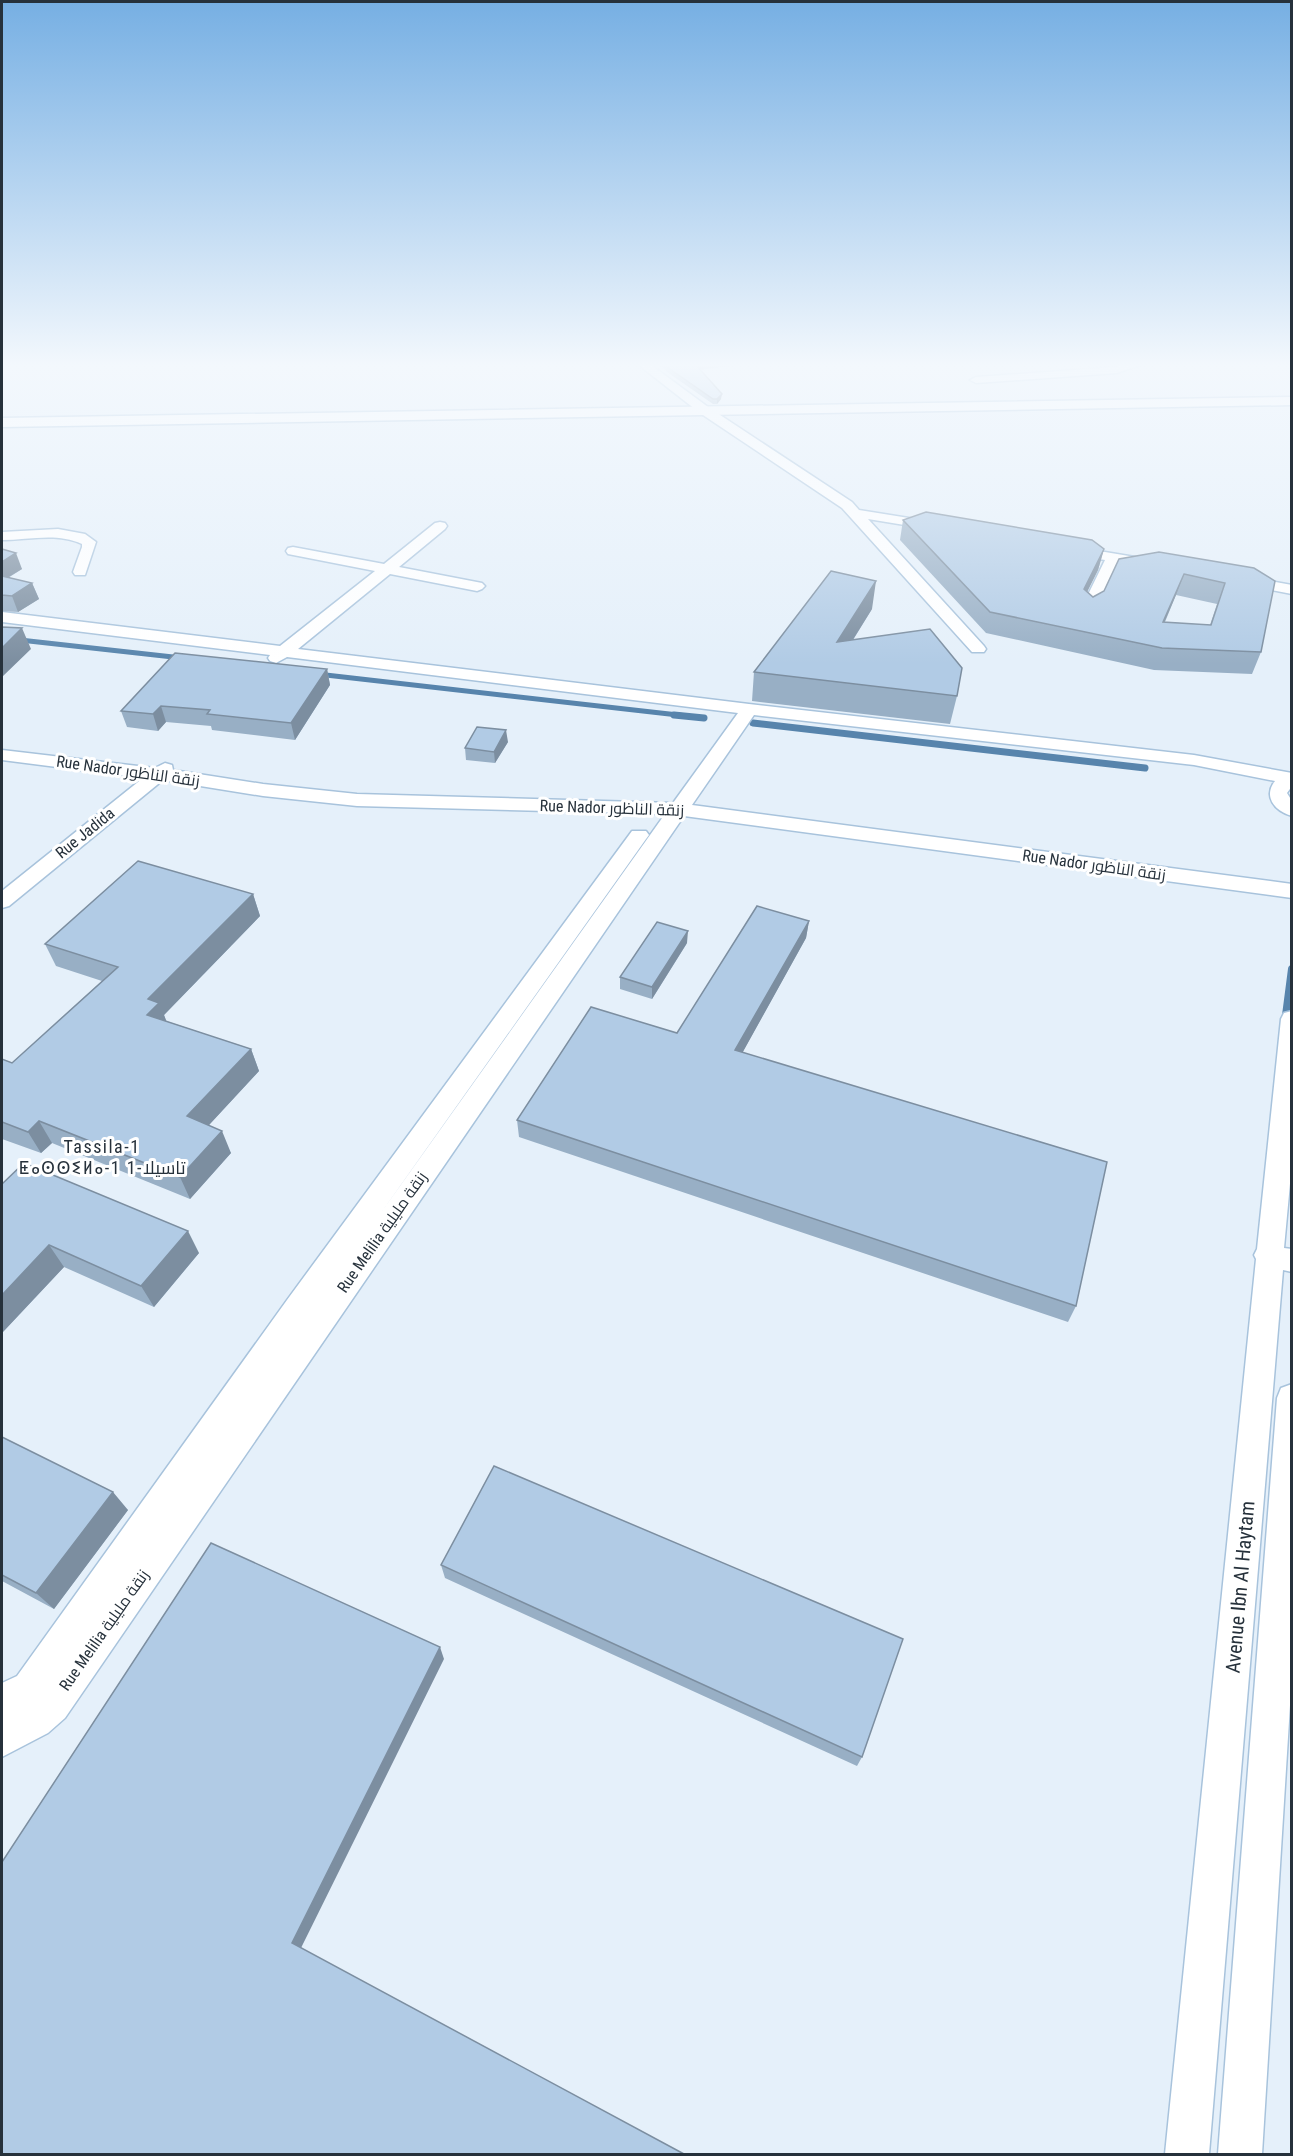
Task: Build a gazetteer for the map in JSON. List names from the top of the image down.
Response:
{
  "streets": {
    "street": [
      "Rue Nador زنقة الناظور",
      "Rue Jadida",
      "Rue Melilia زنقة مليلية",
      "Avenue Ibn Al Haytam"
    ]
  },
  "crossings": [
    ["Rue Nador زنقة الناظور", "Rue Jadida"],
    ["Rue Nador زنقة الناظور", "Rue Melilia زنقة مليلية"]
  ],
  "districts": ["Tassila-1 ⵟⴰⵙⵙⵉⵍⴰ-1 1-تاسيلا"]
}
